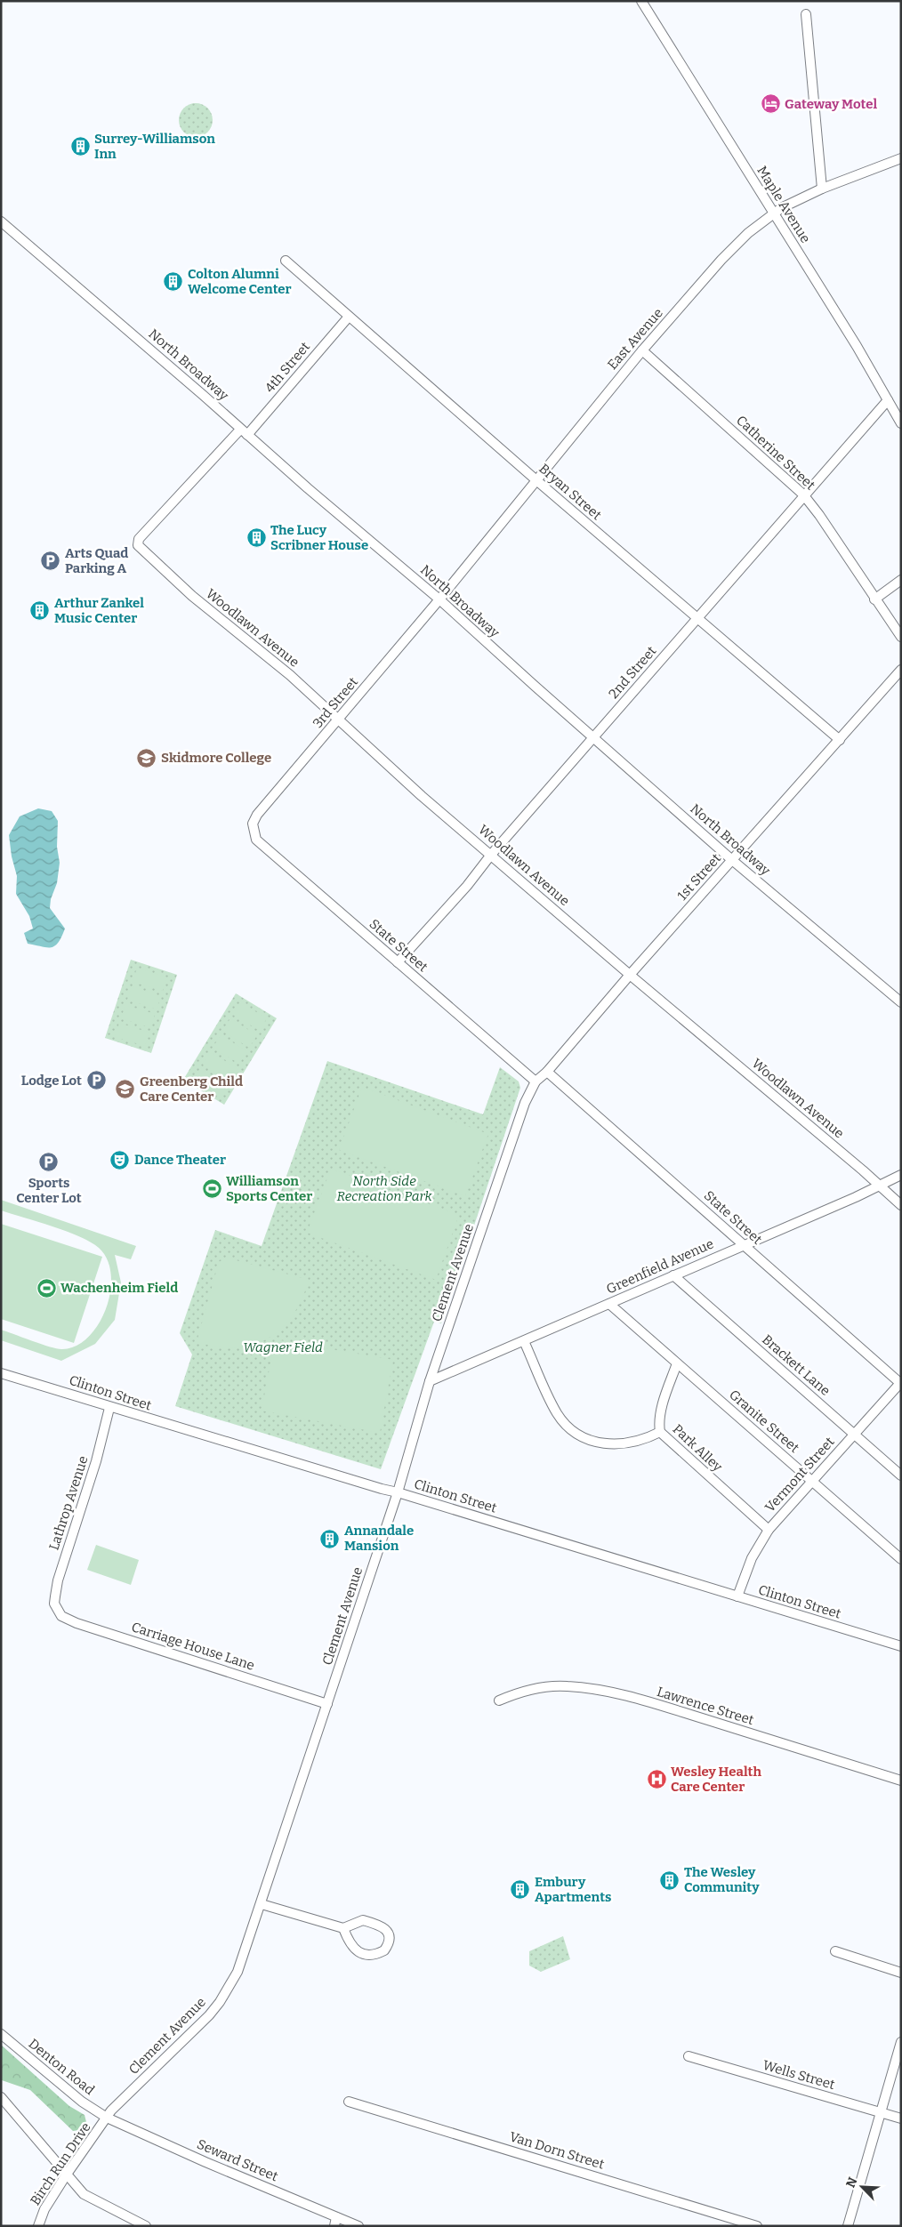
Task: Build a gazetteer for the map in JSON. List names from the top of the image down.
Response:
{
  "streets": {
    "street": [
      "Maple Avenue",
      "East Avenue",
      "North Broadway",
      "4th Street",
      "Catherine Street",
      "Bryan Street",
      "Woodlawn Avenue",
      "2nd Street",
      "3rd Street",
      "1st Street",
      "State Street",
      "Greenfield Avenue",
      "Clement Avenue",
      "Brackett Lane",
      "Clinton Street",
      "Granite Street",
      "Park Alley",
      "Vermont Street",
      "Lathrop Avenue",
      "Carriage House Lane",
      "Lawrence Street",
      "Denton Road",
      "Wells Street",
      "Van Dorn Street",
      "Seward Street",
      "Birch Run Drive"
    ]
  },
  "crossings": [
    ["Maple Avenue", "East Avenue"],
    ["Maple Avenue", "2nd Street"],
    ["East Avenue", "North Broadway"],
    ["East Avenue", "Catherine Street"],
    ["East Avenue", "Bryan Street"],
    ["East Avenue", "3rd Street"],
    ["North Broadway", "4th Street"],
    ["North Broadway", "2nd Street"],
    ["North Broadway", "3rd Street"],
    ["North Broadway", "1st Street"],
    ["4th Street", "Bryan Street"],
    ["4th Street", "Woodlawn Avenue"],
    ["Catherine Street", "2nd Street"],
    ["Bryan Street", "2nd Street"],
    ["Bryan Street", "1st Street"],
    ["Woodlawn Avenue", "2nd Street"],
    ["Woodlawn Avenue", "3rd Street"],
    ["Woodlawn Avenue", "1st Street"],
    ["Woodlawn Avenue", "Greenfield Avenue"],
    ["2nd Street", "State Street"],
    ["3rd Street", "State Street"],
    ["1st Street", "State Street"],
    ["1st Street", "Clement Avenue"],
    ["State Street", "Greenfield Avenue"],
    ["State Street", "Clement Avenue"],
    ["State Street", "Vermont Street"],
    ["Greenfield Avenue", "Clement Avenue"],
    ["Greenfield Avenue", "Brackett Lane"],
    ["Greenfield Avenue", "Granite Street"],
    ["Greenfield Avenue", "Park Alley"],
    ["Clement Avenue", "Clinton Street"],
    ["Clement Avenue", "Carriage House Lane"],
    ["Clement Avenue", "Denton Road"],
    ["Clement Avenue", "Seward Street"],
    ["Clement Avenue", "Birch Run Drive"],
    ["Brackett Lane", "Vermont Street"],
    ["Clinton Street", "Vermont Street"],
    ["Clinton Street", "Lathrop Avenue"],
    ["Granite Street", "Park Alley"],
    ["Granite Street", "Vermont Street"],
    ["Park Alley", "Vermont Street"],
    ["Lathrop Avenue", "Carriage House Lane"],
    ["Denton Road", "Seward Street"],
    ["Denton Road", "Birch Run Drive"],
    ["Seward Street", "Birch Run Drive"]
  ],
  "parks": ["North Side Recreation Park", "Wagner Field"],
  "places": {
    "hotel": ["Gateway Motel"],
    "building": [
      "Surrey-Williamson Inn",
      "Colton Alumni Welcome Center",
      "The Lucy Scribner House",
      "Arthur Zankel Music Center",
      "Annandale Mansion",
      "The Wesley Community",
      "Embury Apartments"
    ],
    "parking": ["Arts Quad Parking A", "Lodge Lot", "Sports Center Lot"],
    "school or university": ["Skidmore College", "Greenberg Child Care Center"],
    "theatre": ["Dance Theater"],
    "sports": ["Williamson Sports Center", "Wachenheim Field"],
    "hospital": ["Wesley Health Care Center"]
  },
  "north": "top left"
}
